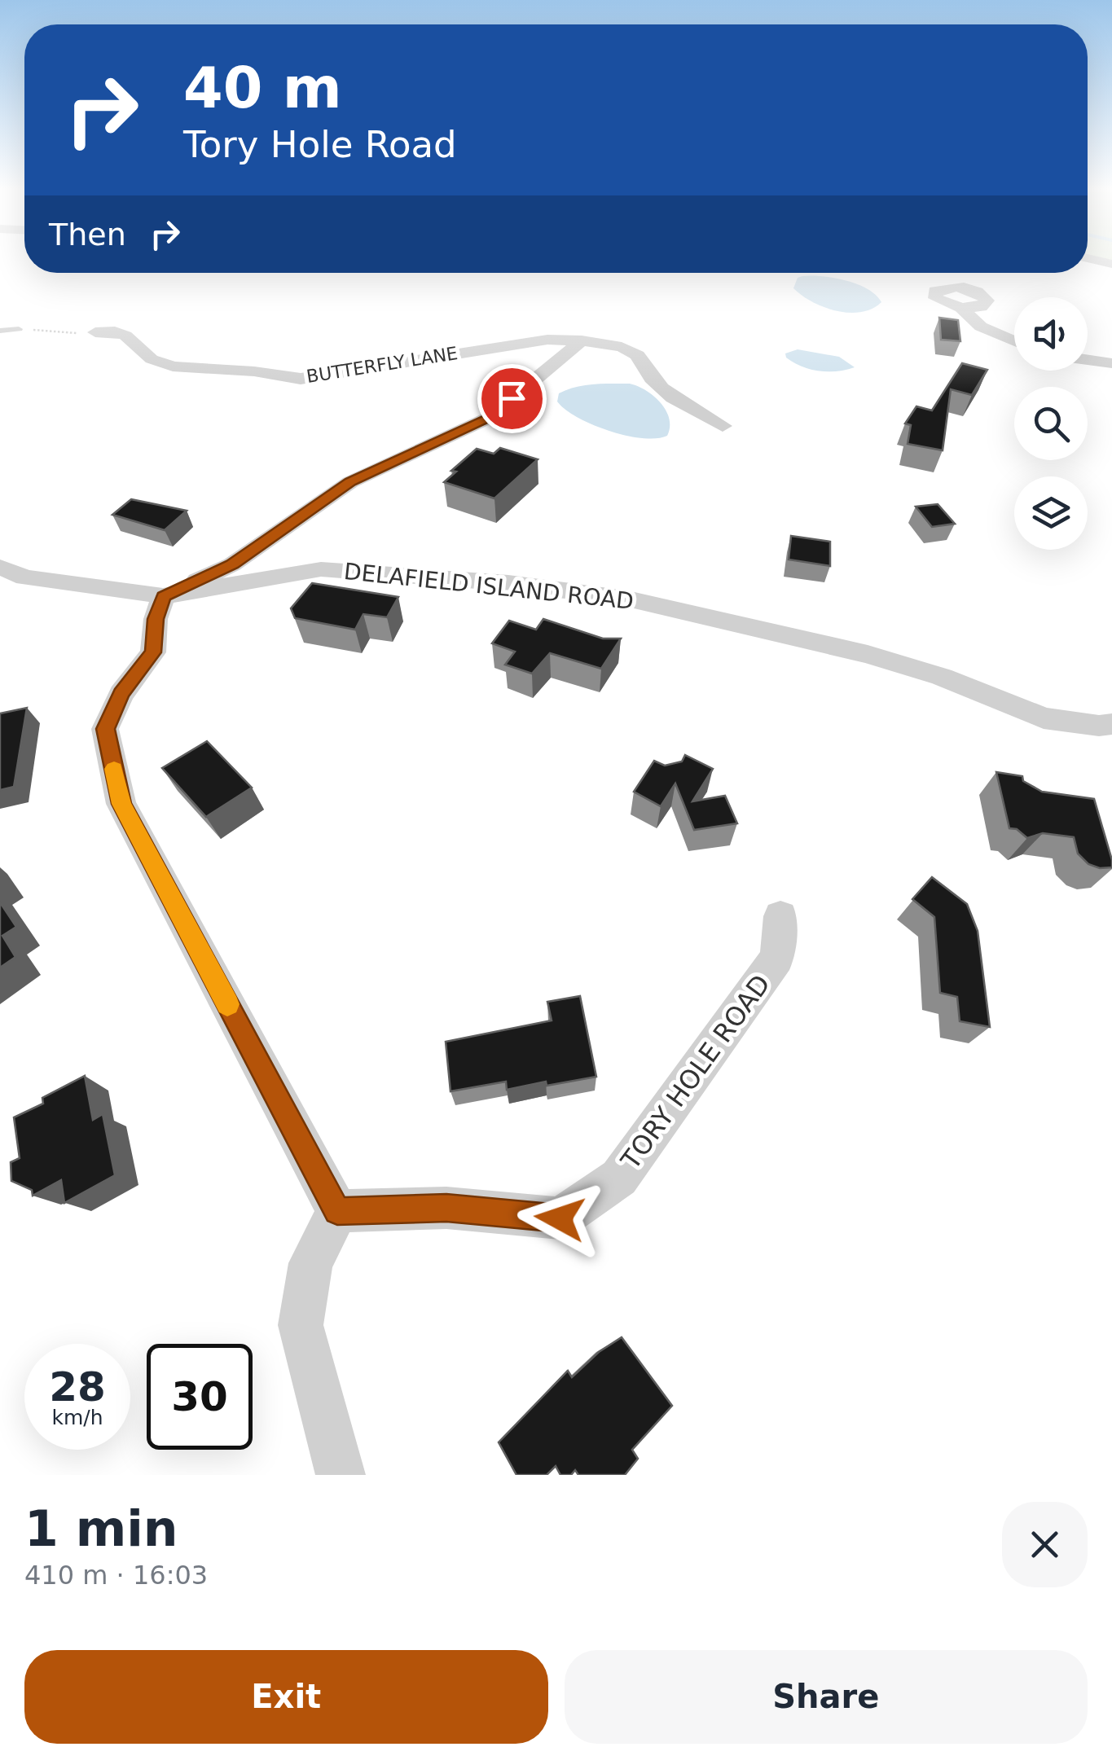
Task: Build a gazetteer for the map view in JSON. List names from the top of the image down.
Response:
{
  "streets": {
    "street": ["BUTTERFLY LANE", "DELAFIELD ISLAND ROAD", "TORY HOLE ROAD"]
  },
  "page": {
    "turn": ["40 m", "Tory Hole Road"],
    "then": "Then",
    "speed": "28 km/h",
    "limit": "30",
    "heading": ["1 min", "410 m · 16:03"],
    "buttons": ["Exit", "Share"]
  }
}
